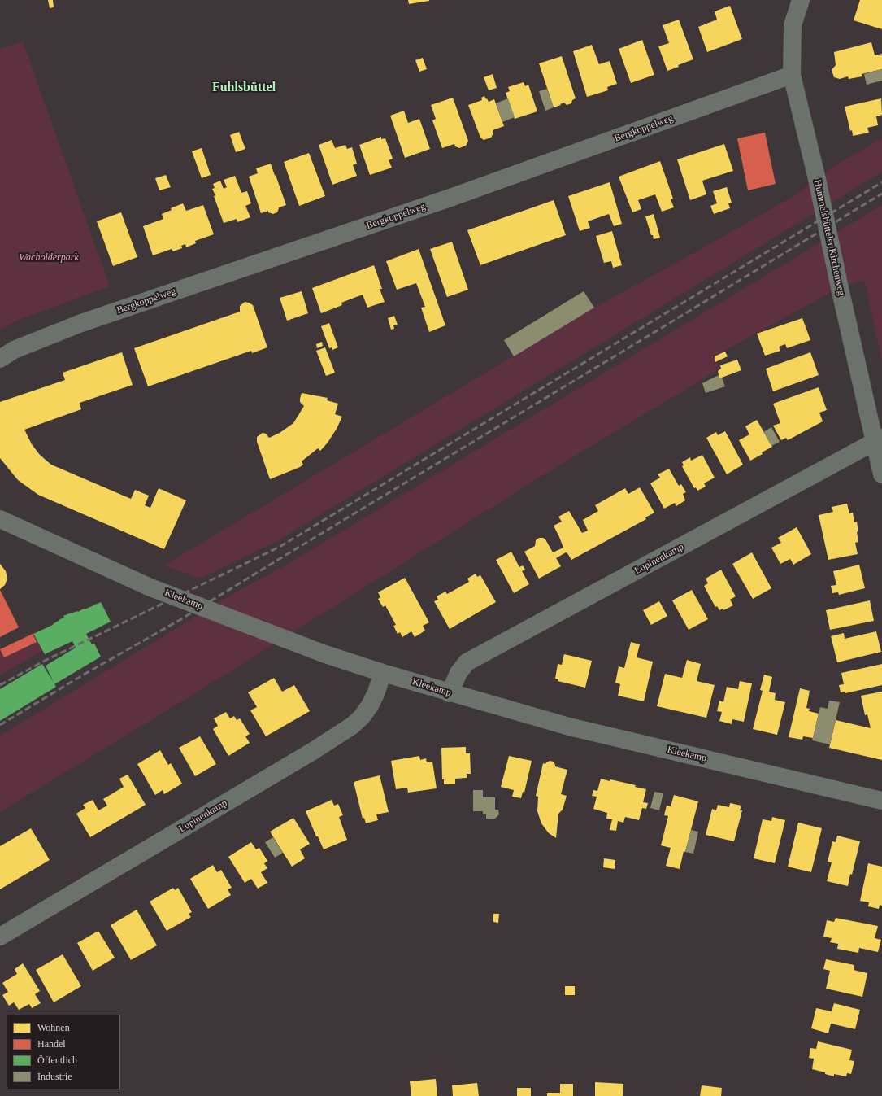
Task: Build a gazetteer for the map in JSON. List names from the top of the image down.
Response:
{
  "streets": {
    "street": [
      "Bergkoppelweg",
      "Hummelsbütteler Kirchenweg",
      "Lupinenkamp",
      "Kleekamp"
    ]
  },
  "crossings": [
    ["Bergkoppelweg", "Hummelsbütteler Kirchenweg"],
    ["Hummelsbütteler Kirchenweg", "Lupinenkamp"],
    ["Lupinenkamp", "Kleekamp"]
  ],
  "districts": ["Fuhlsbüttel"],
  "parks": ["Wacholderpark"],
  "legend": [
    "Wohnen",
    "Handel",
    "Öffentlich",
    "Industrie"
  ]
}
